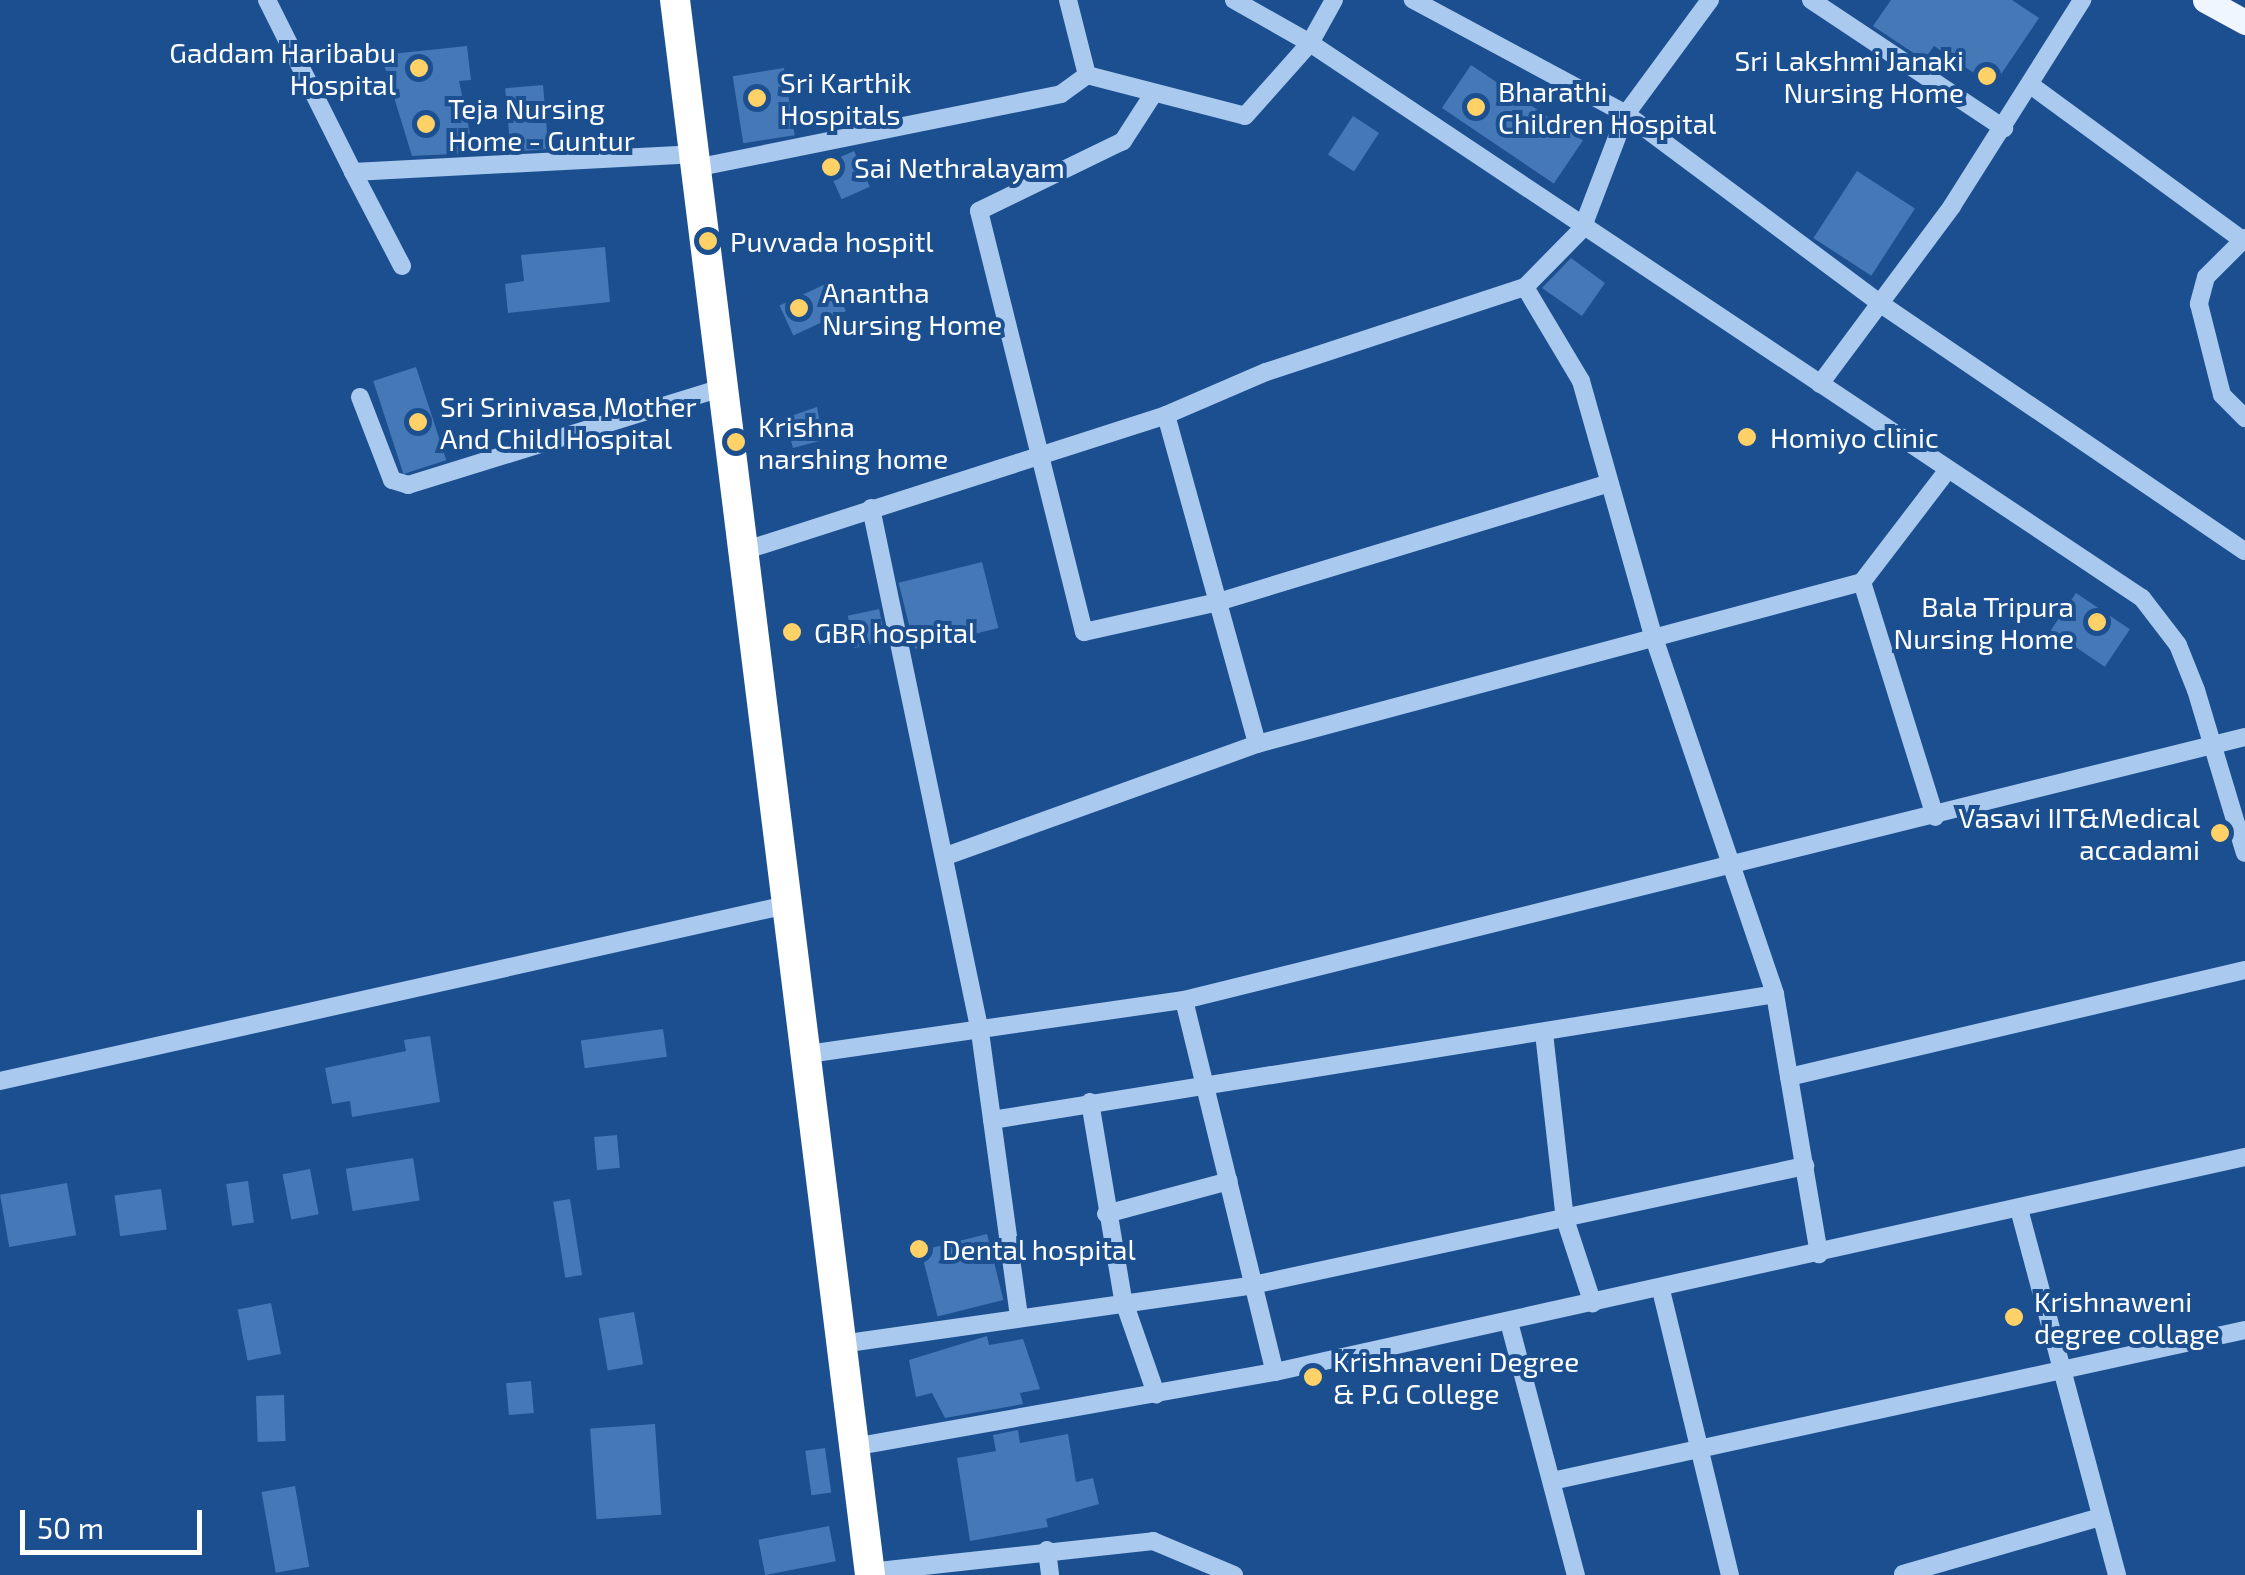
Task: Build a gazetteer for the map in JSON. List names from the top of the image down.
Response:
{
  "places": [
    "Gaddam Haribabu Hospital",
    "Sri Lakshmi Janaki Nursing Home",
    "Sri Karthik Hospitals",
    "Bharathi Children Hospital",
    "Teja Nursing Home - Guntur",
    "Sai Nethralayam",
    "Puvvada hospitl",
    "Anantha Nursing Home",
    "Sri Srinivasa Mother And Child Hospital",
    "Homiyo clinic",
    "Krishna narshing home",
    "Bala Tripura Nursing Home",
    "GBR hospital",
    "Vasavi IIT&Medical accadami",
    "Dental hospital",
    "Krishnaweni degree collage",
    "Krishnaveni Degree & P.G College"
  ],
  "scale_bar": "50 m"
}
